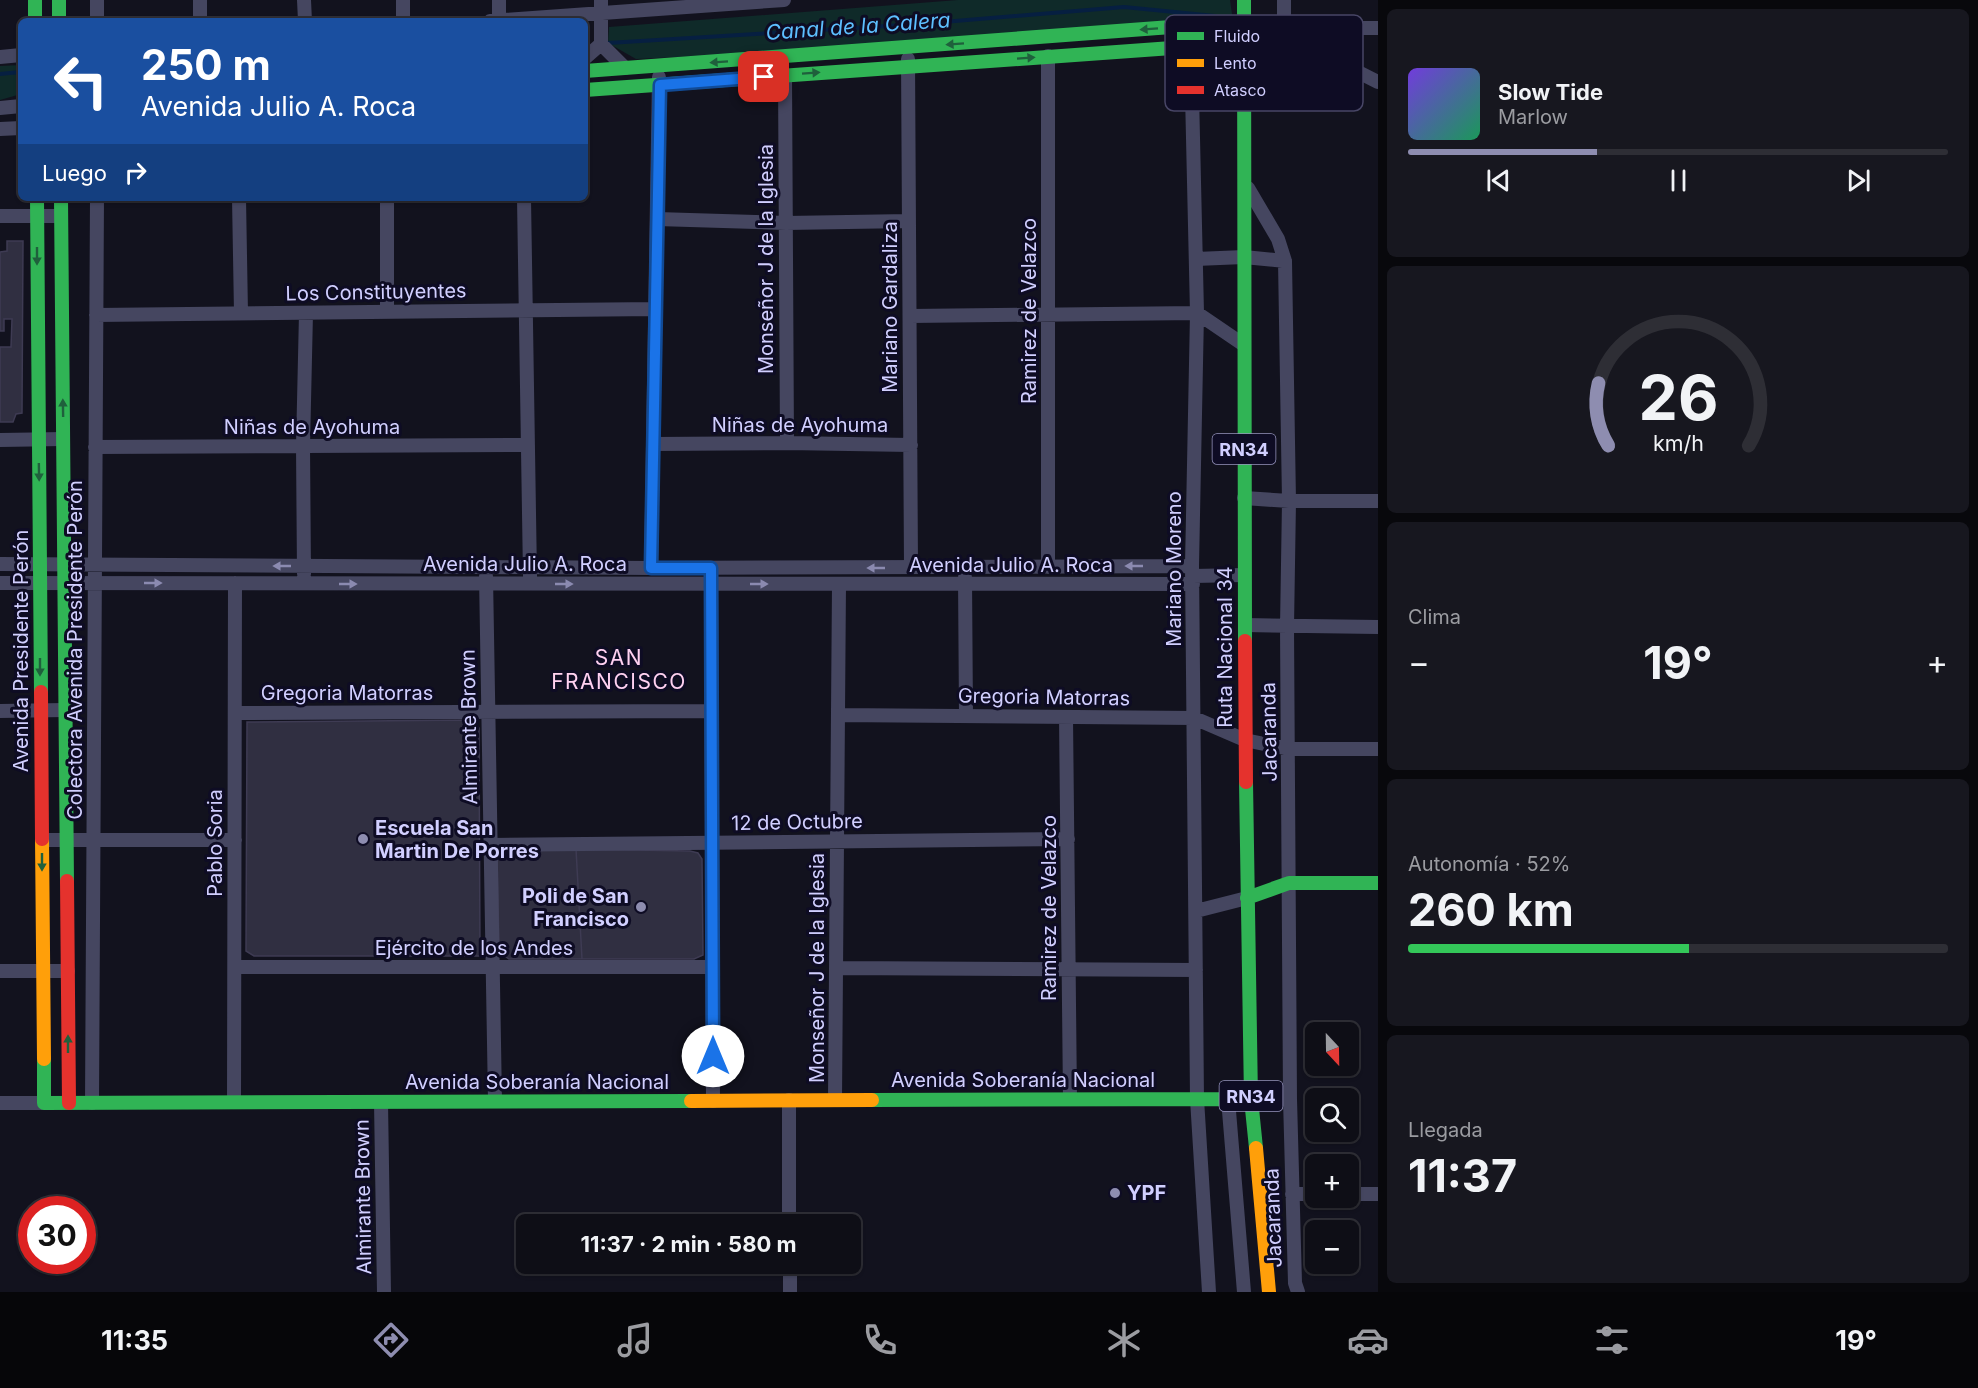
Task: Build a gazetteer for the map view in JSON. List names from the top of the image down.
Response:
{
  "streets": {
    "main road": [
      "RN34",
      "Ruta Nacional 34",
      "Avenida Presidente Perón",
      "Avenida Soberanía Nacional"
    ],
    "street": [
      "Monseñor J de la Iglesia",
      "Los Constituyentes",
      "Mariano Gardaliza",
      "Ramirez de Velazco",
      "Niñas de Ayohuma",
      "Avenida Julio A. Roca",
      "Mariano Moreno",
      "Colectora Avenida Presidente Perón",
      "Gregoria Matorras",
      "Almirante Brown",
      "Jacaranda",
      "12 de Octubre",
      "Pablo Soria",
      "Ejército de los Andes"
    ]
  },
  "crossings": [
    ["Monseñor J de la Iglesia", "Niñas de Ayohuma"],
    ["Monseñor J de la Iglesia", "Avenida Julio A. Roca"],
    ["Monseñor J de la Iglesia", "Gregoria Matorras"],
    ["Monseñor J de la Iglesia", "12 de Octubre"],
    ["Monseñor J de la Iglesia", "Avenida Soberanía Nacional"],
    ["Los Constituyentes", "Colectora Avenida Presidente Perón"],
    ["Mariano Gardaliza", "Niñas de Ayohuma"],
    ["Mariano Gardaliza", "Avenida Julio A. Roca"],
    ["Ramirez de Velazco", "Avenida Julio A. Roca"],
    ["Ramirez de Velazco", "Gregoria Matorras"],
    ["Ramirez de Velazco", "12 de Octubre"],
    ["Ramirez de Velazco", "Avenida Soberanía Nacional"],
    ["Niñas de Ayohuma", "Colectora Avenida Presidente Perón"],
    ["Avenida Julio A. Roca", "Mariano Moreno"],
    ["Avenida Julio A. Roca", "Colectora Avenida Presidente Perón"],
    ["Avenida Julio A. Roca", "Avenida Presidente Perón"],
    ["Avenida Julio A. Roca", "Almirante Brown"],
    ["Avenida Julio A. Roca", "Pablo Soria"],
    ["Mariano Moreno", "Gregoria Matorras"],
    ["Mariano Moreno", "Avenida Soberanía Nacional"],
    ["Ruta Nacional 34", "Gregoria Matorras"],
    ["Ruta Nacional 34", "Jacaranda"],
    ["Ruta Nacional 34", "Avenida Soberanía Nacional"],
    ["Colectora Avenida Presidente Perón", "Avenida Soberanía Nacional"],
    ["Avenida Presidente Perón", "Avenida Soberanía Nacional"],
    ["Gregoria Matorras", "Almirante Brown"],
    ["Gregoria Matorras", "Jacaranda"],
    ["Gregoria Matorras", "Pablo Soria"],
    ["Almirante Brown", "12 de Octubre"],
    ["Almirante Brown", "Ejército de los Andes"],
    ["Almirante Brown", "Avenida Soberanía Nacional"],
    ["Jacaranda", "Avenida Soberanía Nacional"],
    ["Pablo Soria", "Ejército de los Andes"],
    ["Pablo Soria", "Avenida Soberanía Nacional"]
  ],
  "districts": ["SAN FRANCISCO"],
  "water": ["Canal de la Calera"],
  "places": ["Escuela San Martin De Porres", "Poli de San Francisco", "YPF"],
  "legend": ["Fluido", "Lento", "Atasco"],
  "north": "bottom",
  "page": {
    "turn": ["250 m", "Avenida Julio A. Roca"],
    "song": ["Slow Tide", "Marlow"],
    "then": "Luego",
    "tile": [
      "Clima",
      ["Autonomía · 52%", "260 km"],
      ["Llegada", "11:37"]
    ],
    "heat": ["−", "19°", "+"],
    "map_buttons": ["+", "−"],
    "limit": "30",
    "trip": "11:37 · 2 min · 580 m",
    "tabs": ["11:35", "19°"],
    "gauge": ["26", "km/h"]
  }
}
